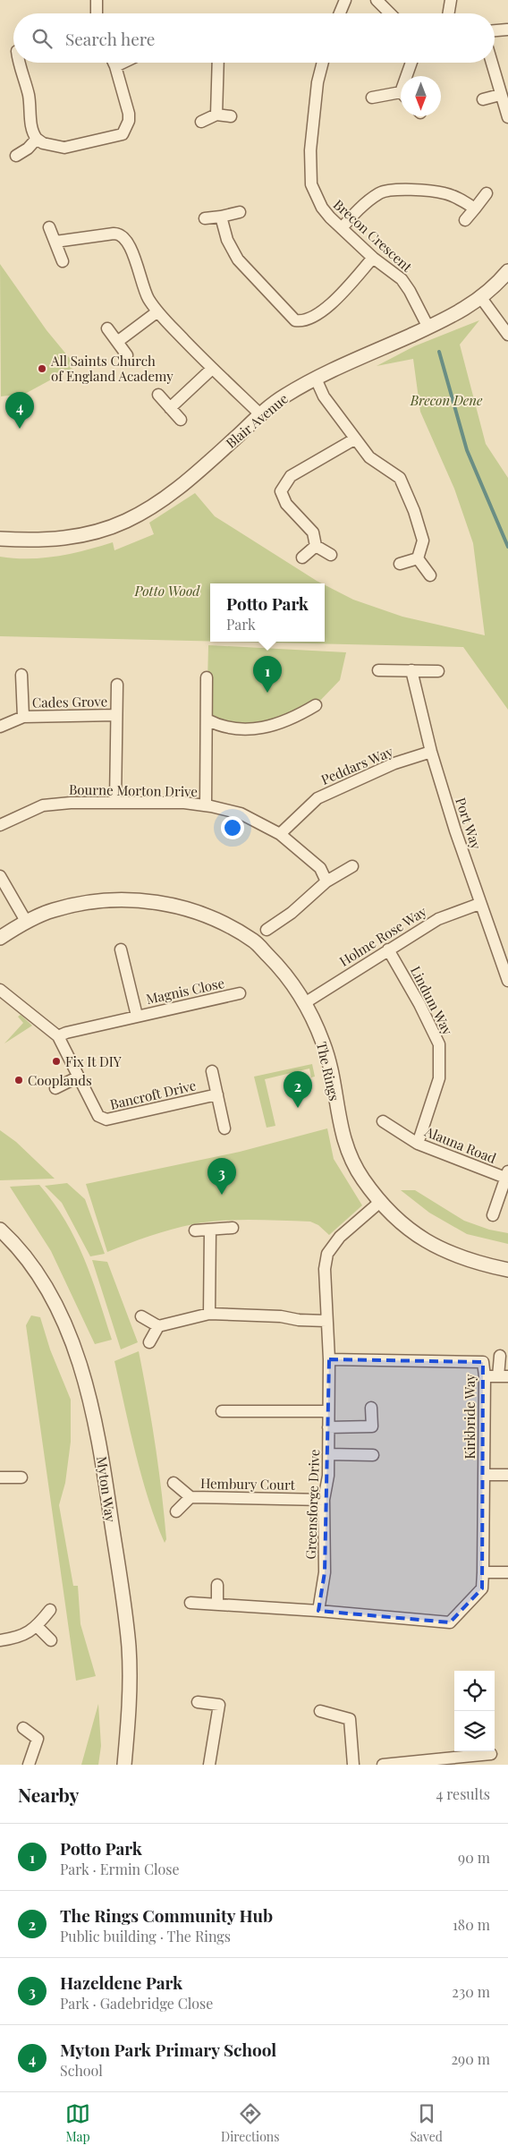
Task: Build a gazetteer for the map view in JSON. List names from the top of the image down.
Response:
{
  "streets": {
    "street": [
      "Brecon Crescent",
      "Blair Avenue",
      "Cades Grove",
      "Peddars Way",
      "Bourne Morton Drive",
      "Port Way",
      "Holme Rose Way",
      "Magnis Close",
      "Lindum Way",
      "The Rings",
      "Bancroft Drive",
      "Alauna Road",
      "Kirkbride Way",
      "Hembury Court",
      "Myton Way",
      "Greensforge Drive"
    ]
  },
  "crossings": [
    ["Brecon Crescent", "Blair Avenue"],
    ["Peddars Way", "Bourne Morton Drive"],
    ["Peddars Way", "Port Way"],
    ["Port Way", "Holme Rose Way"],
    ["Holme Rose Way", "Lindum Way"],
    ["Holme Rose Way", "The Rings"],
    ["Magnis Close", "Bancroft Drive"],
    ["Lindum Way", "Alauna Road"],
    ["The Rings", "Greensforge Drive"],
    ["Kirkbride Way", "Greensforge Drive"],
    ["Hembury Court", "Greensforge Drive"]
  ],
  "parks": ["Brecon Dene", "Potto Wood"],
  "places": ["All Saints Church of England Academy", "Fix It DIY", "Cooplands"],
  "north": "bottom",
  "page": {
    "search": "Search here",
    "pins": [
      "4",
      "1",
      "2",
      "3"
    ],
    "popup": ["Potto Park", "Park"],
    "heading": ["Nearby", "4 results"],
    "list": [
      {
        "mark": "1",
        "name": "Potto Park",
        "note": "Park · Ermin Close",
        "value": "90 m"
      },
      {
        "mark": "2",
        "name": "The Rings Community Hub",
        "note": "Public building · The Rings",
        "value": "180 m"
      },
      {
        "mark": "3",
        "name": "Hazeldene Park",
        "note": "Park · Gadebridge Close",
        "value": "230 m"
      },
      {
        "mark": "4",
        "name": "Myton Park Primary School",
        "note": "School",
        "value": "290 m"
      }
    ],
    "nav": ["Map", "Directions", "Saved"]
  }
}
